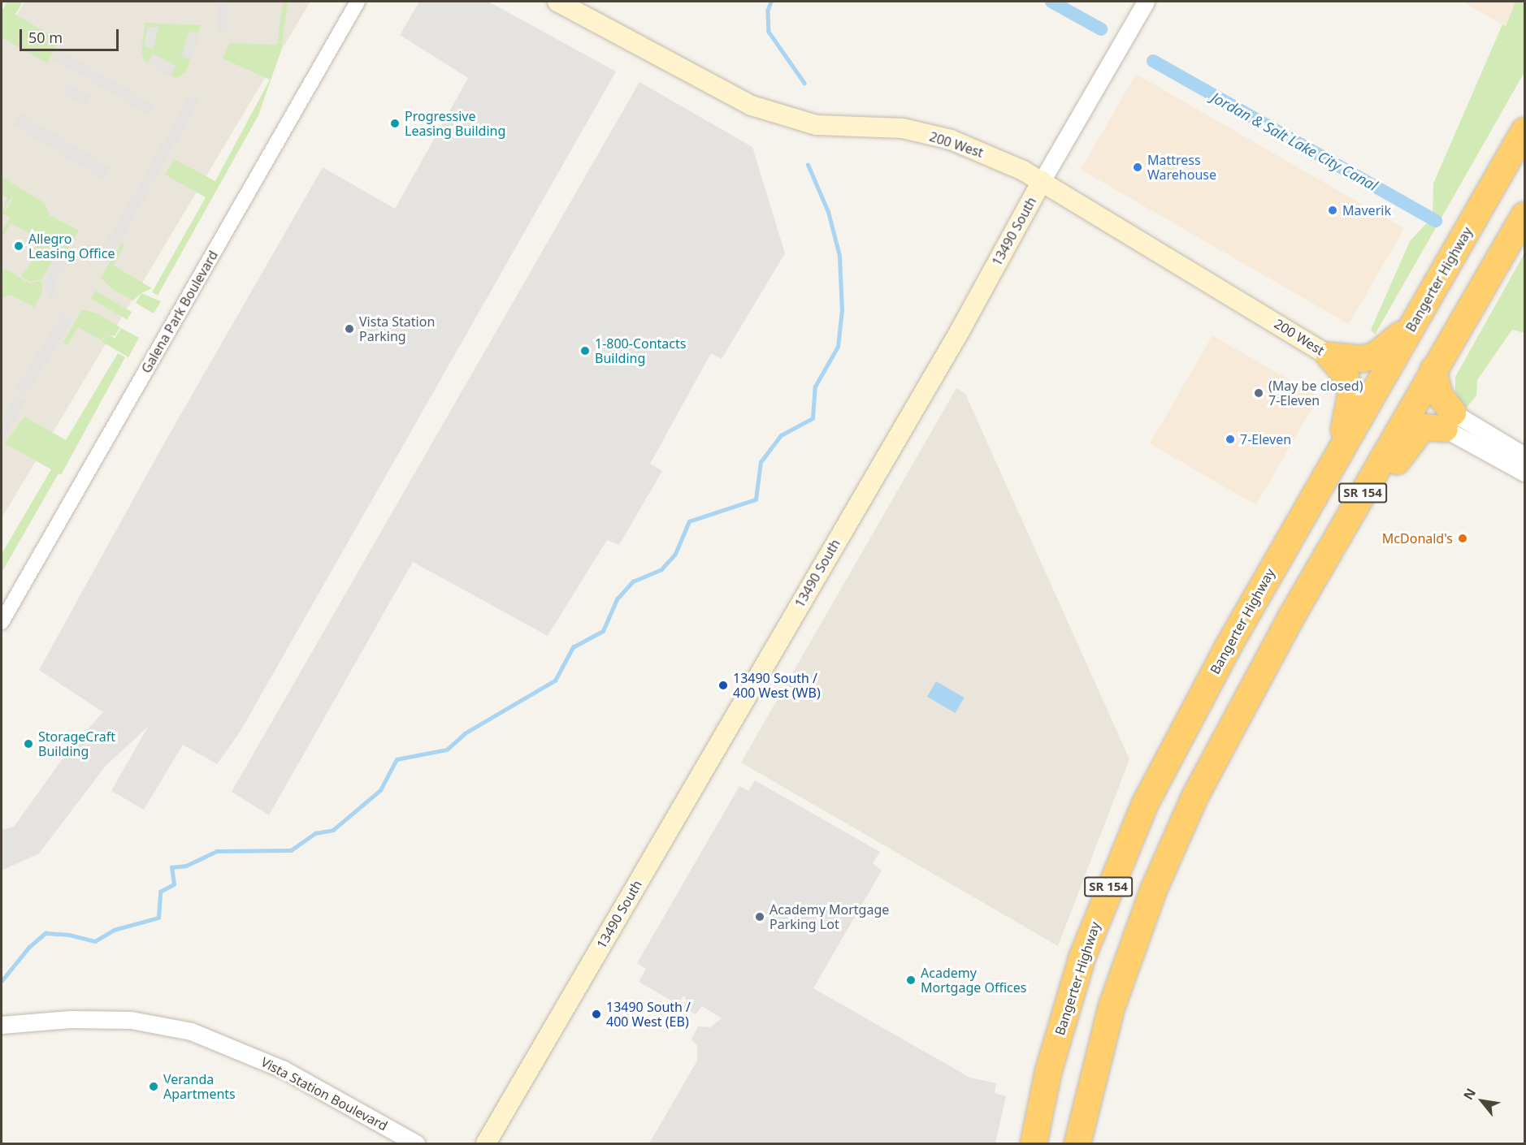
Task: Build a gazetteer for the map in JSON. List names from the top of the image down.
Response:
{
  "streets": {
    "highway": ["Bangerter Highway", "SR 154"],
    "main road": ["200 West", "13490 South"],
    "street": ["Galena Park Boulevard", "Vista Station Boulevard"]
  },
  "crossings": [
    ["200 West", "13490 South"]
  ],
  "water": ["Jordan & Salt Lake City Canal"],
  "places": [
    "Progressive Leasing Building",
    "Mattress Warehouse",
    "Maverik",
    "Allegro Leasing Office",
    "Vista Station Parking",
    "1-800-Contacts Building",
    "(May be closed) 7-Eleven",
    "7-Eleven",
    "McDonald's",
    "13490 South / 400 West (WB)",
    "StorageCraft Building",
    "Academy Mortgage Parking Lot",
    "Academy Mortgage Offices",
    "13490 South / 400 West (EB)",
    "Veranda Apartments"
  ],
  "scale_bar": "50 m",
  "north": "top left"
}
